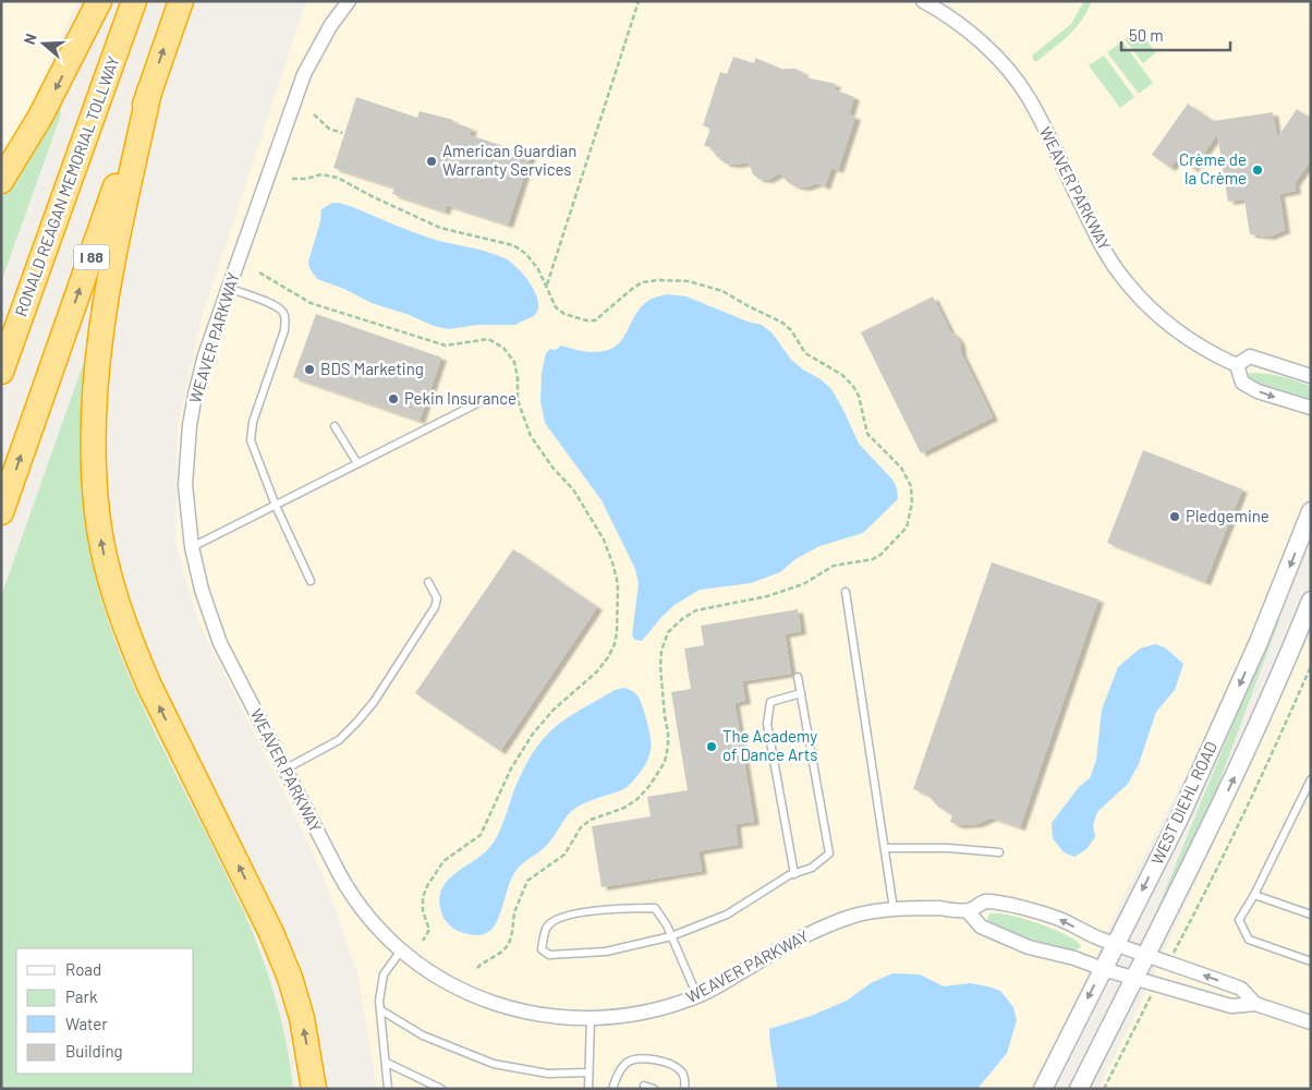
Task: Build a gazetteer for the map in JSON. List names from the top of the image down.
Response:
{
  "streets": {
    "highway": ["RONALD REAGAN MEMORIAL TOLLWAY", "I 88"],
    "street": ["WEAVER PARKWAY", "WEST DIEHL ROAD"]
  },
  "crossings": [
    ["WEAVER PARKWAY", "WEST DIEHL ROAD"]
  ],
  "places": [
    "American Guardian Warranty Services",
    "Crème de la Crème",
    "BDS Marketing",
    "Pekin Insurance",
    "Pledgemine",
    "The Academy of Dance Arts"
  ],
  "legend": [
    "Road",
    "Park",
    "Water",
    "Building"
  ],
  "scale_bar": "50 m",
  "north": "left"
}
